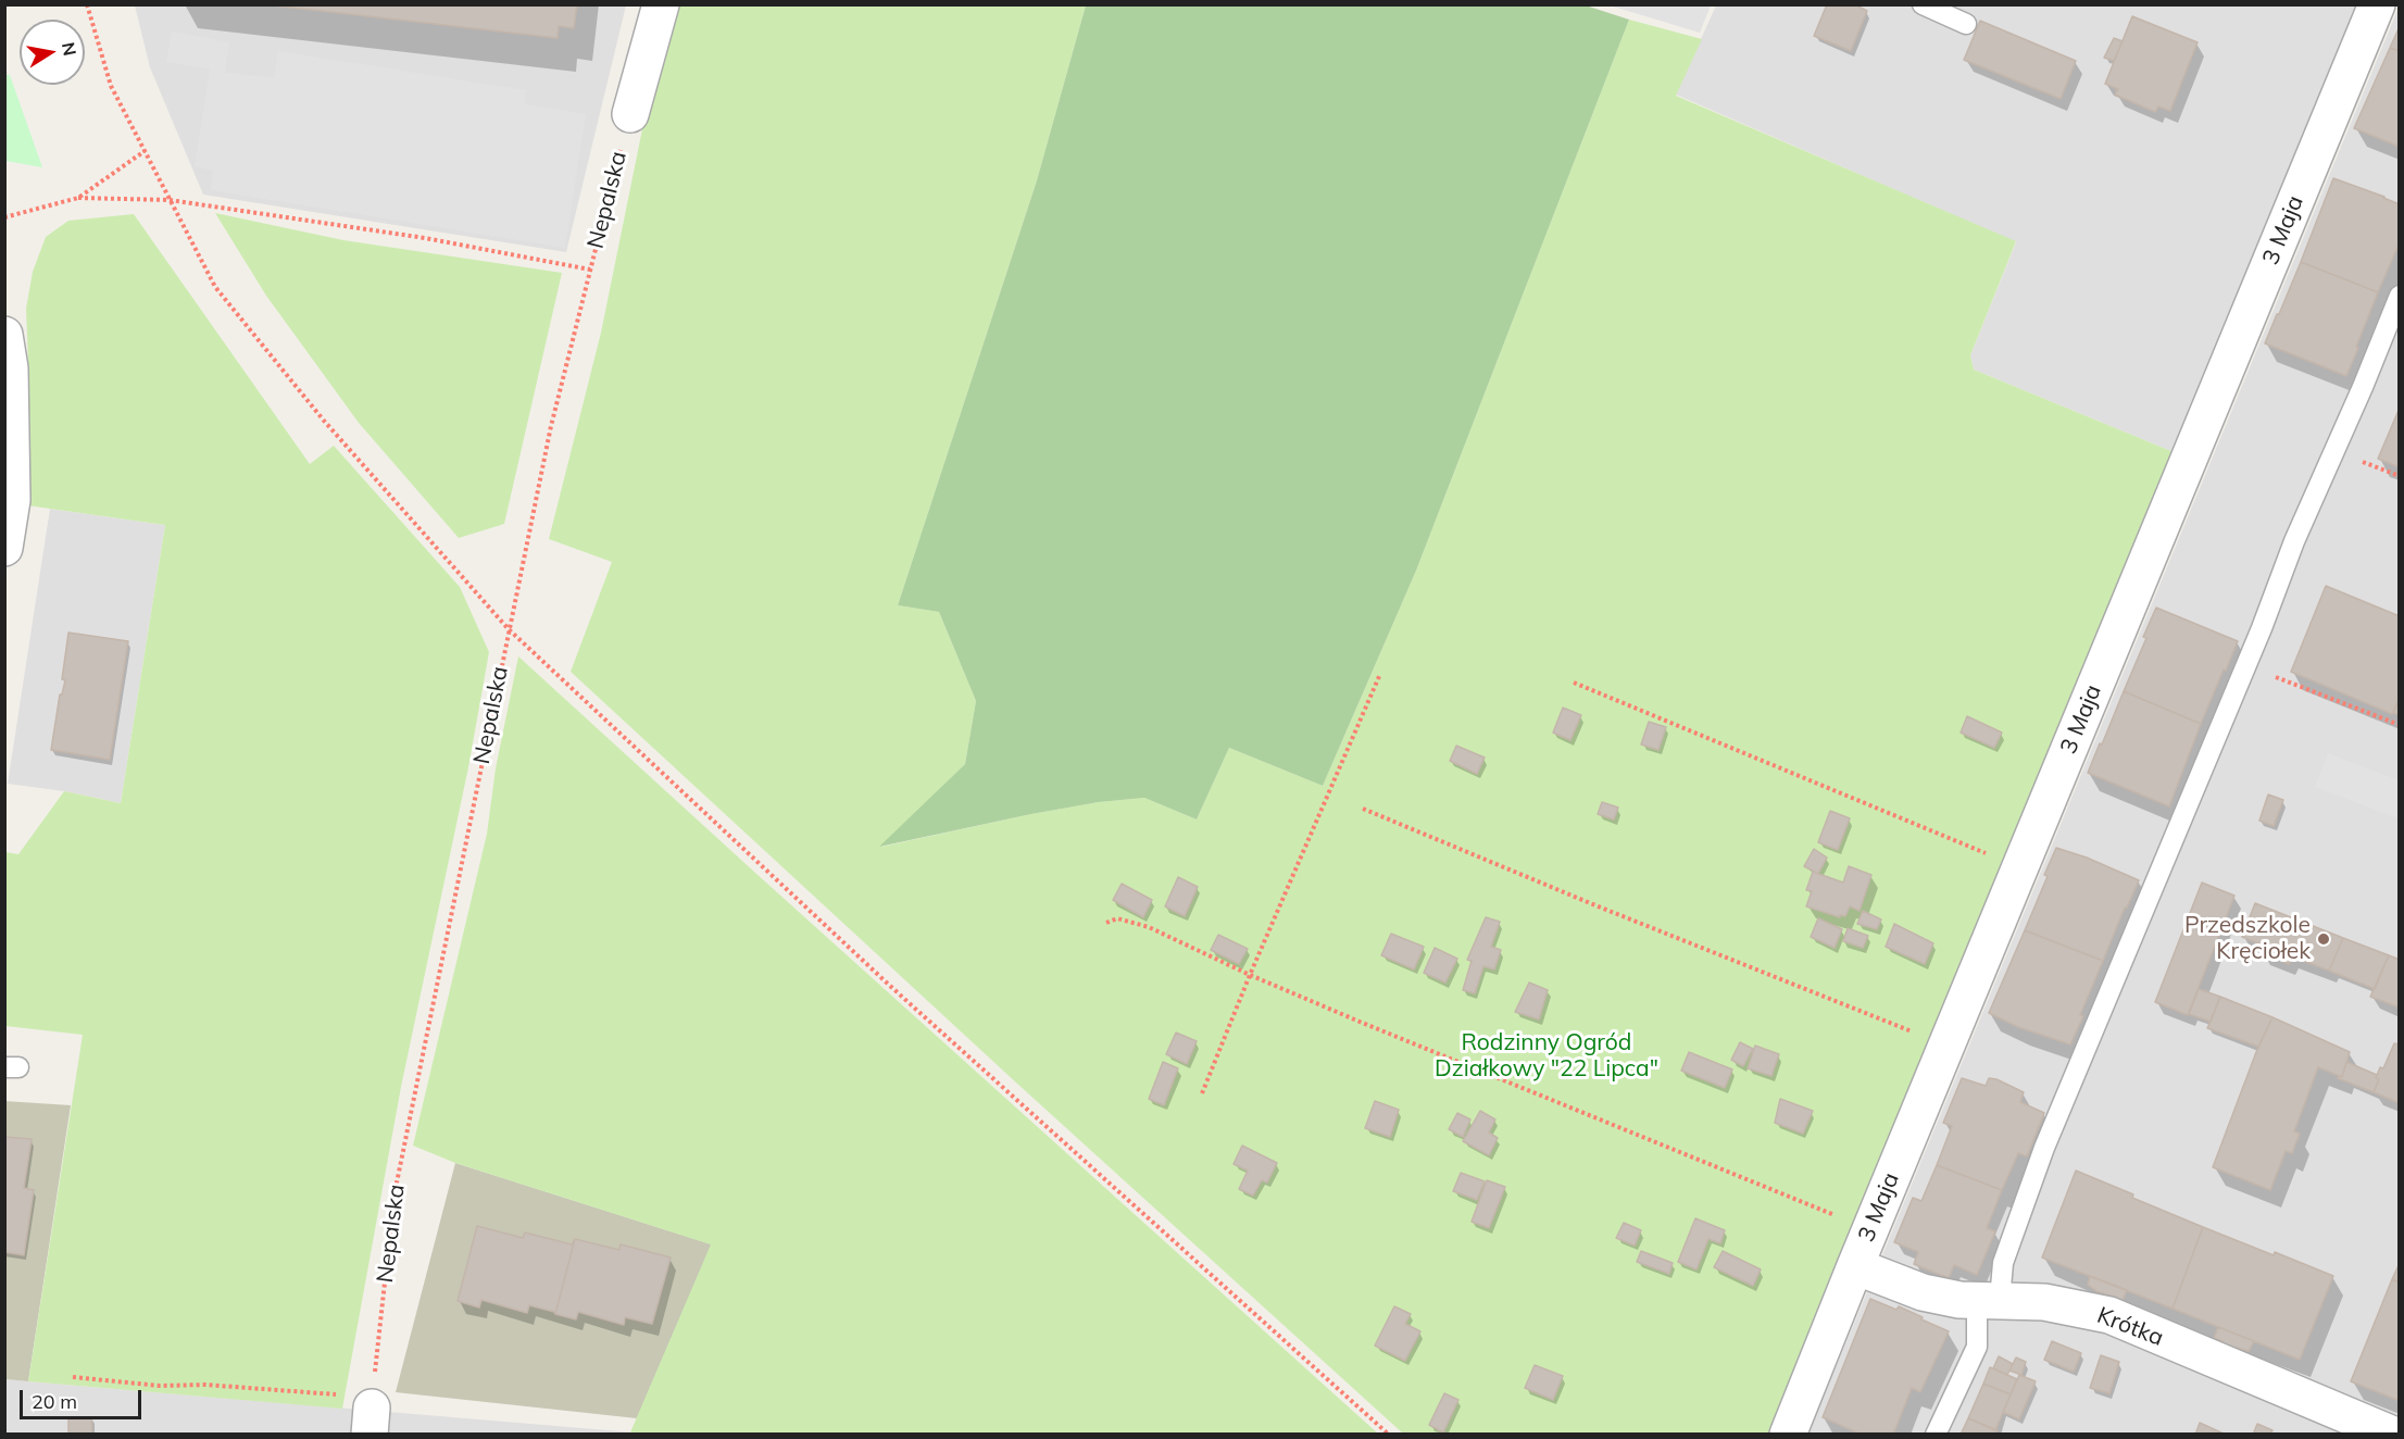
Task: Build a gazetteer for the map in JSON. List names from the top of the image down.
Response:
{
  "streets": {
    "street": ["3 Maja", "Krótka"],
    "path": ["Nepalska"]
  },
  "crossings": [
    ["3 Maja", "Krótka"]
  ],
  "parks": ["Rodzinny Ogród Działkowy \"22 Lipca\""],
  "places": ["Przedszkole Kręciołek"],
  "scale_bar": "20 m",
  "north": "right"
}
